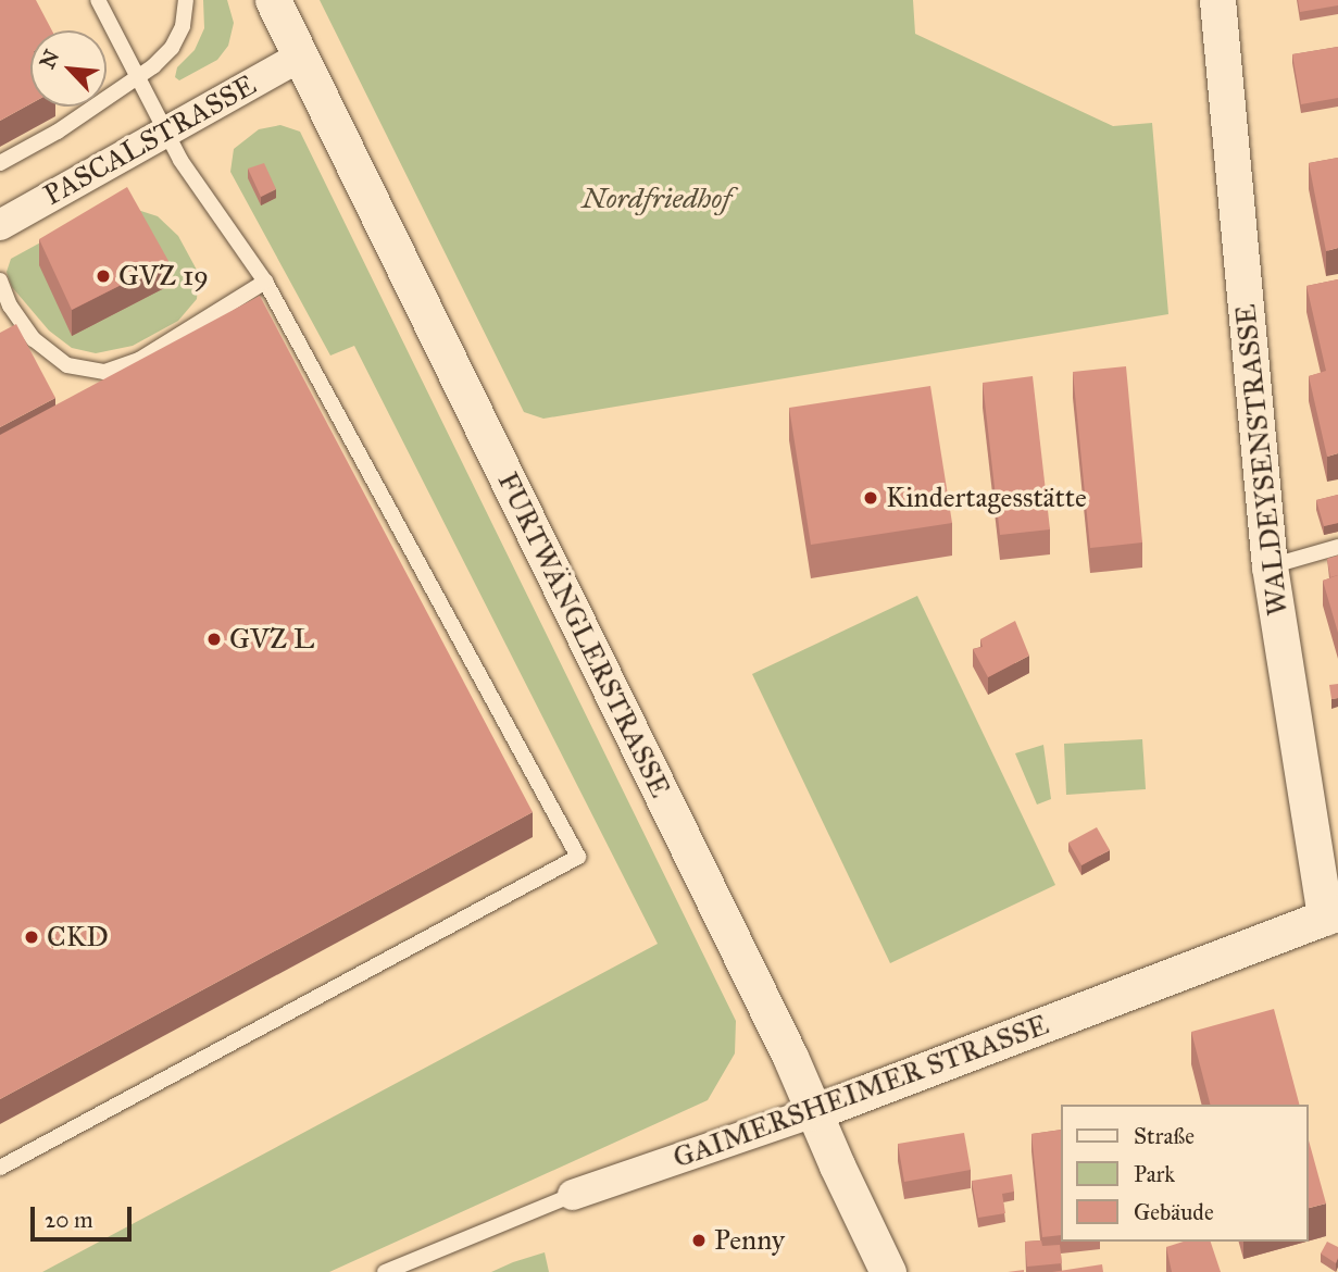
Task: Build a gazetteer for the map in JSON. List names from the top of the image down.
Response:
{
  "streets": {
    "street": [
      "PASCALSTRASSE",
      "WALDEYSENSTRASSE",
      "FURTWÄNGLERSTRASSE",
      "GAIMERSHEIMER STRASSE"
    ]
  },
  "crossings": [
    ["PASCALSTRASSE", "FURTWÄNGLERSTRASSE"],
    ["WALDEYSENSTRASSE", "GAIMERSHEIMER STRASSE"],
    ["FURTWÄNGLERSTRASSE", "GAIMERSHEIMER STRASSE"]
  ],
  "parks": ["Nordfriedhof"],
  "places": [
    "GVZ 19",
    "Kindertagesstätte",
    "GVZ L",
    "CKD",
    "Penny"
  ],
  "legend": ["Straße", "Park", "Gebäude"],
  "scale_bar": "20 m",
  "north": "top left"
}
